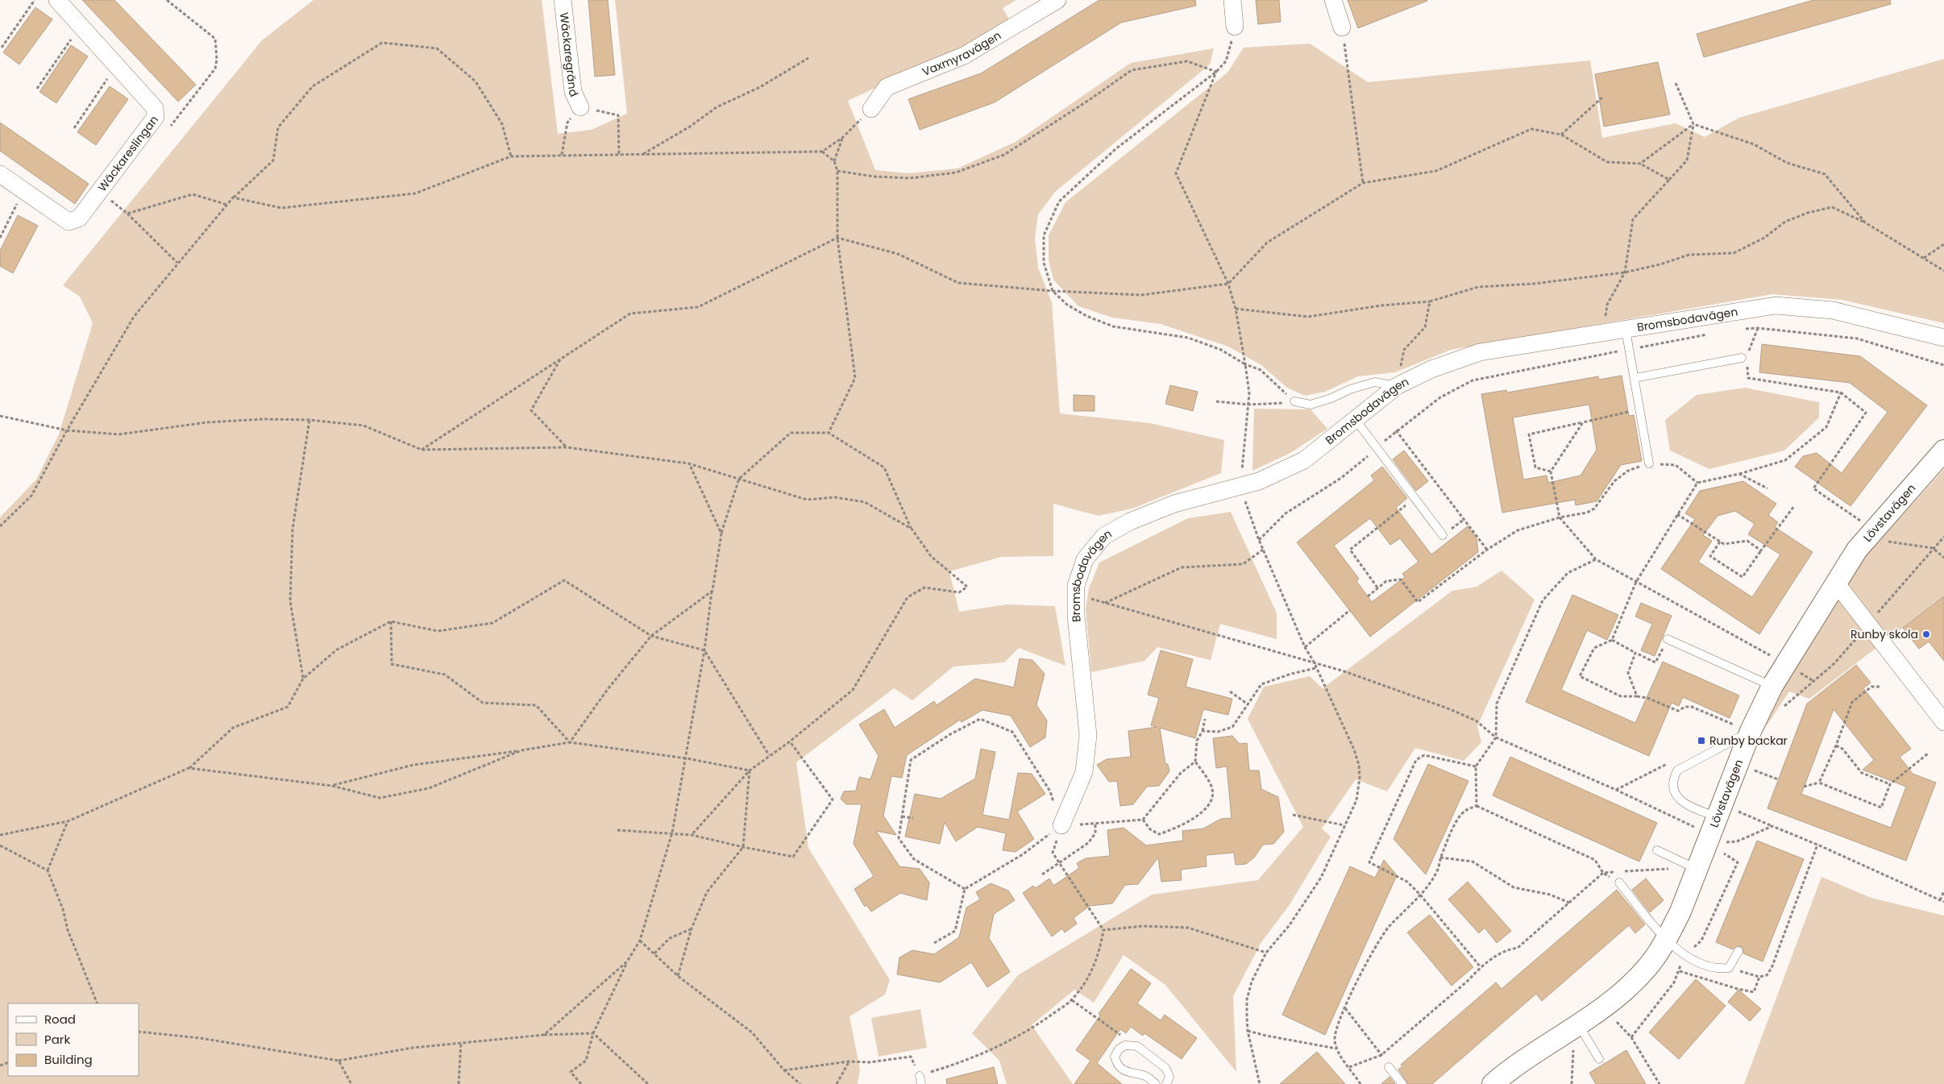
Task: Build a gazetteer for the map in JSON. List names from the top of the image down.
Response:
{
  "streets": {
    "street": [
      "Vaxmyravägen",
      "Wäckaregränd",
      "Wäckareslingan",
      "Bromsbodavägen",
      "Lövstavägen"
    ]
  },
  "places": {
    "other": ["Runby skola"],
    "transit": ["Runby backar"]
  },
  "legend": ["Road", "Park", "Building"]
}
